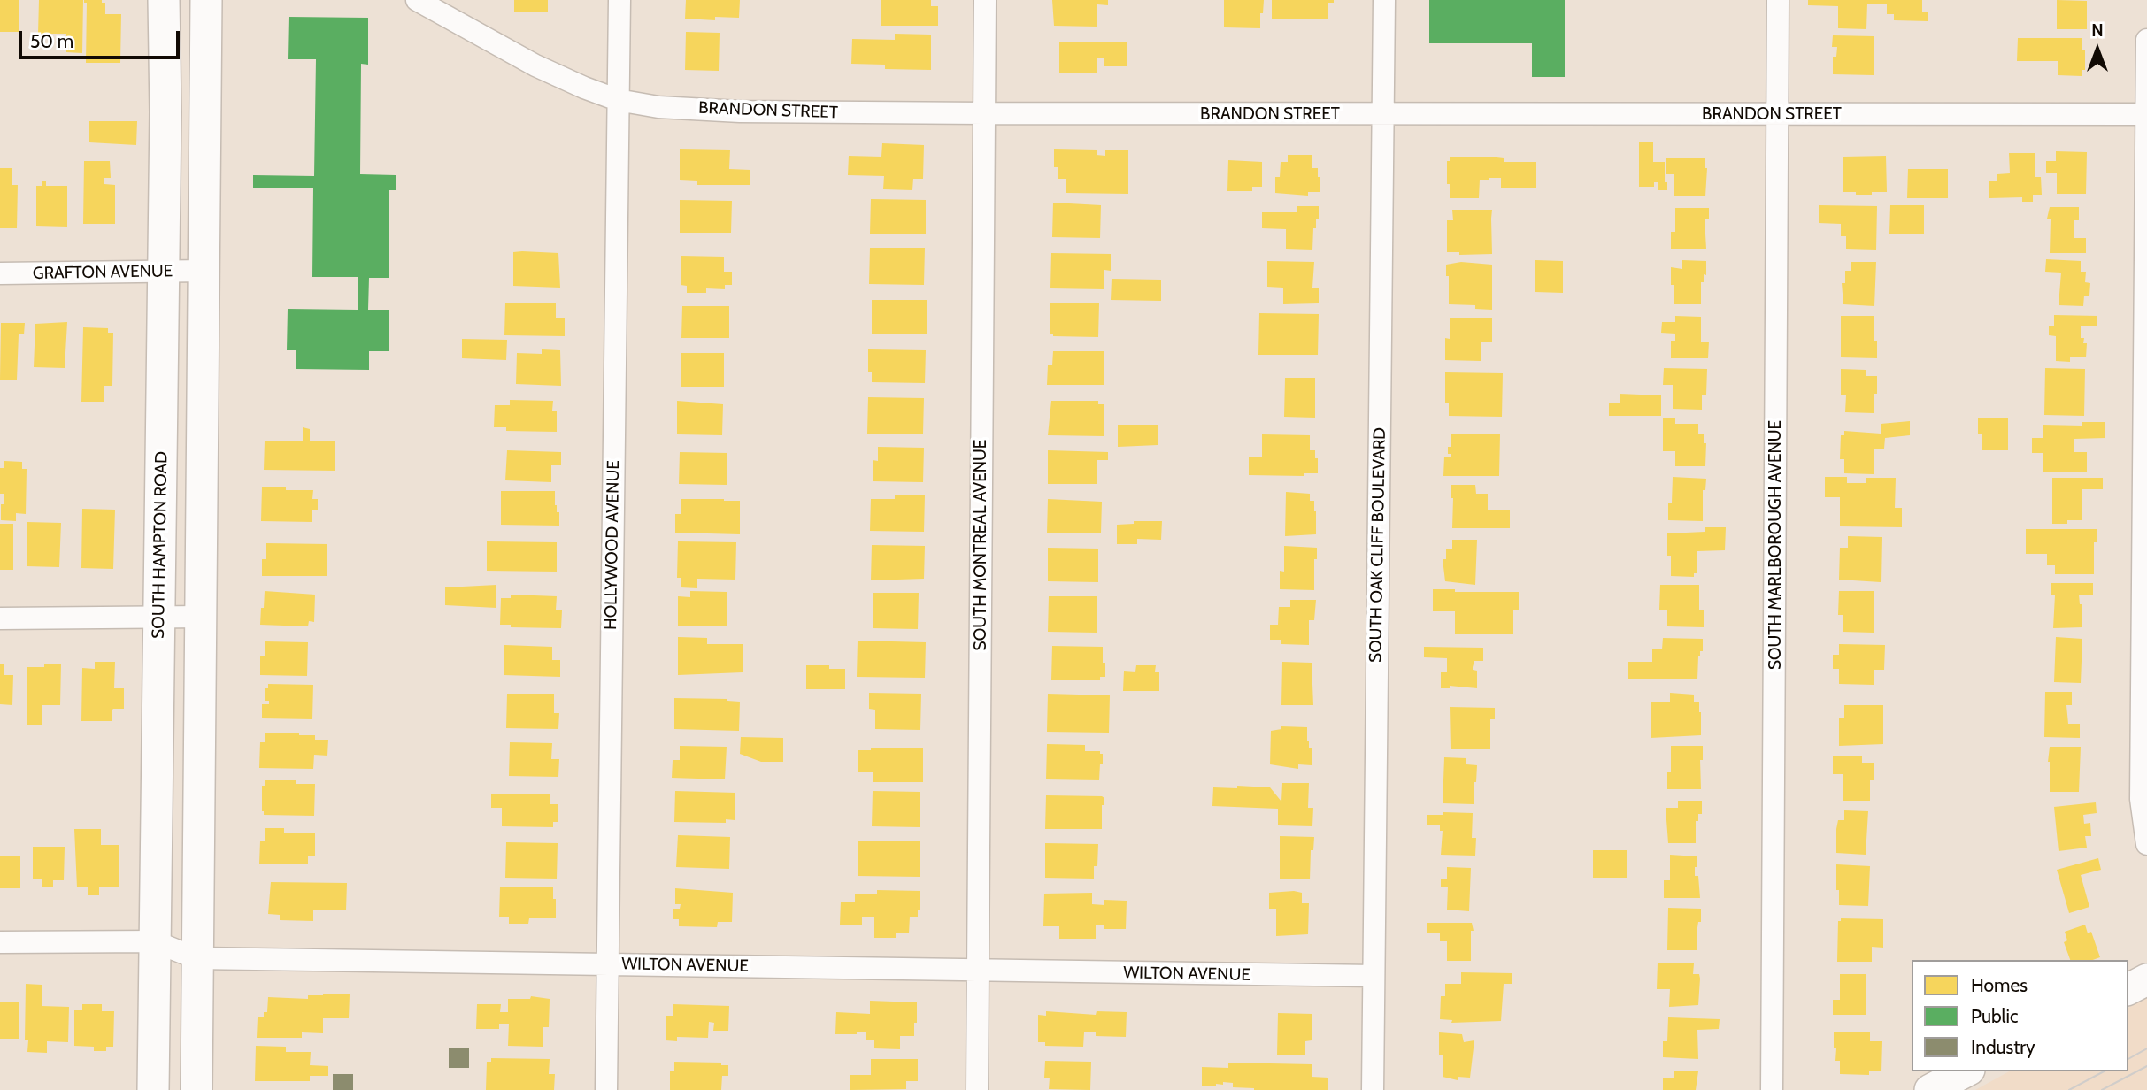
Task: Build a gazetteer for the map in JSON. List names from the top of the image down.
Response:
{
  "streets": {
    "main road": ["SOUTH HAMPTON ROAD"],
    "street": [
      "BRANDON STREET",
      "GRAFTON AVENUE",
      "HOLLYWOOD AVENUE",
      "SOUTH MONTREAL AVENUE",
      "SOUTH OAK CLIFF BOULEVARD",
      "SOUTH MARLBOROUGH AVENUE",
      "WILTON AVENUE"
    ]
  },
  "crossings": [
    ["BRANDON STREET", "HOLLYWOOD AVENUE"],
    ["BRANDON STREET", "SOUTH MONTREAL AVENUE"],
    ["BRANDON STREET", "SOUTH OAK CLIFF BOULEVARD"],
    ["BRANDON STREET", "SOUTH MARLBOROUGH AVENUE"],
    ["GRAFTON AVENUE", "SOUTH HAMPTON ROAD"],
    ["SOUTH HAMPTON ROAD", "WILTON AVENUE"],
    ["HOLLYWOOD AVENUE", "WILTON AVENUE"],
    ["SOUTH MONTREAL AVENUE", "WILTON AVENUE"],
    ["SOUTH OAK CLIFF BOULEVARD", "WILTON AVENUE"]
  ],
  "legend": ["Homes", "Public", "Industry"],
  "scale_bar": "50 m",
  "north": "top"
}
